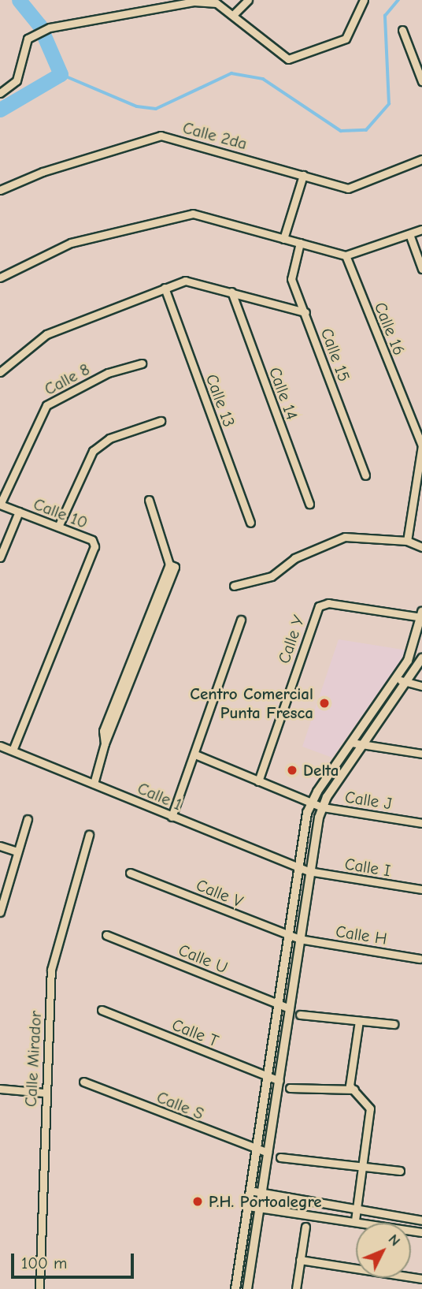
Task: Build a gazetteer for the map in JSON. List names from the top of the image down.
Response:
{
  "streets": {
    "street": [
      "Calle 2da",
      "Calle 16",
      "Calle 15",
      "Calle 8",
      "Calle 14",
      "Calle 13",
      "Calle 10",
      "Calle Y",
      "Calle 1",
      "Calle J",
      "Calle I",
      "Calle V",
      "Calle H",
      "Calle U",
      "Calle T",
      "Calle Mirador",
      "Calle S"
    ]
  },
  "crossings": [
    ["Calle 8", "Calle 10"],
    ["Calle 10", "Calle 1"],
    ["Calle Y", "Calle J"],
    ["Calle 1", "Calle I"],
    ["Calle V", "Calle H"]
  ],
  "places": ["Centro Comercial Punta Fresca", "Delta", "P.H. Portoalegre"],
  "scale_bar": "100 m",
  "north": "top right"
}
